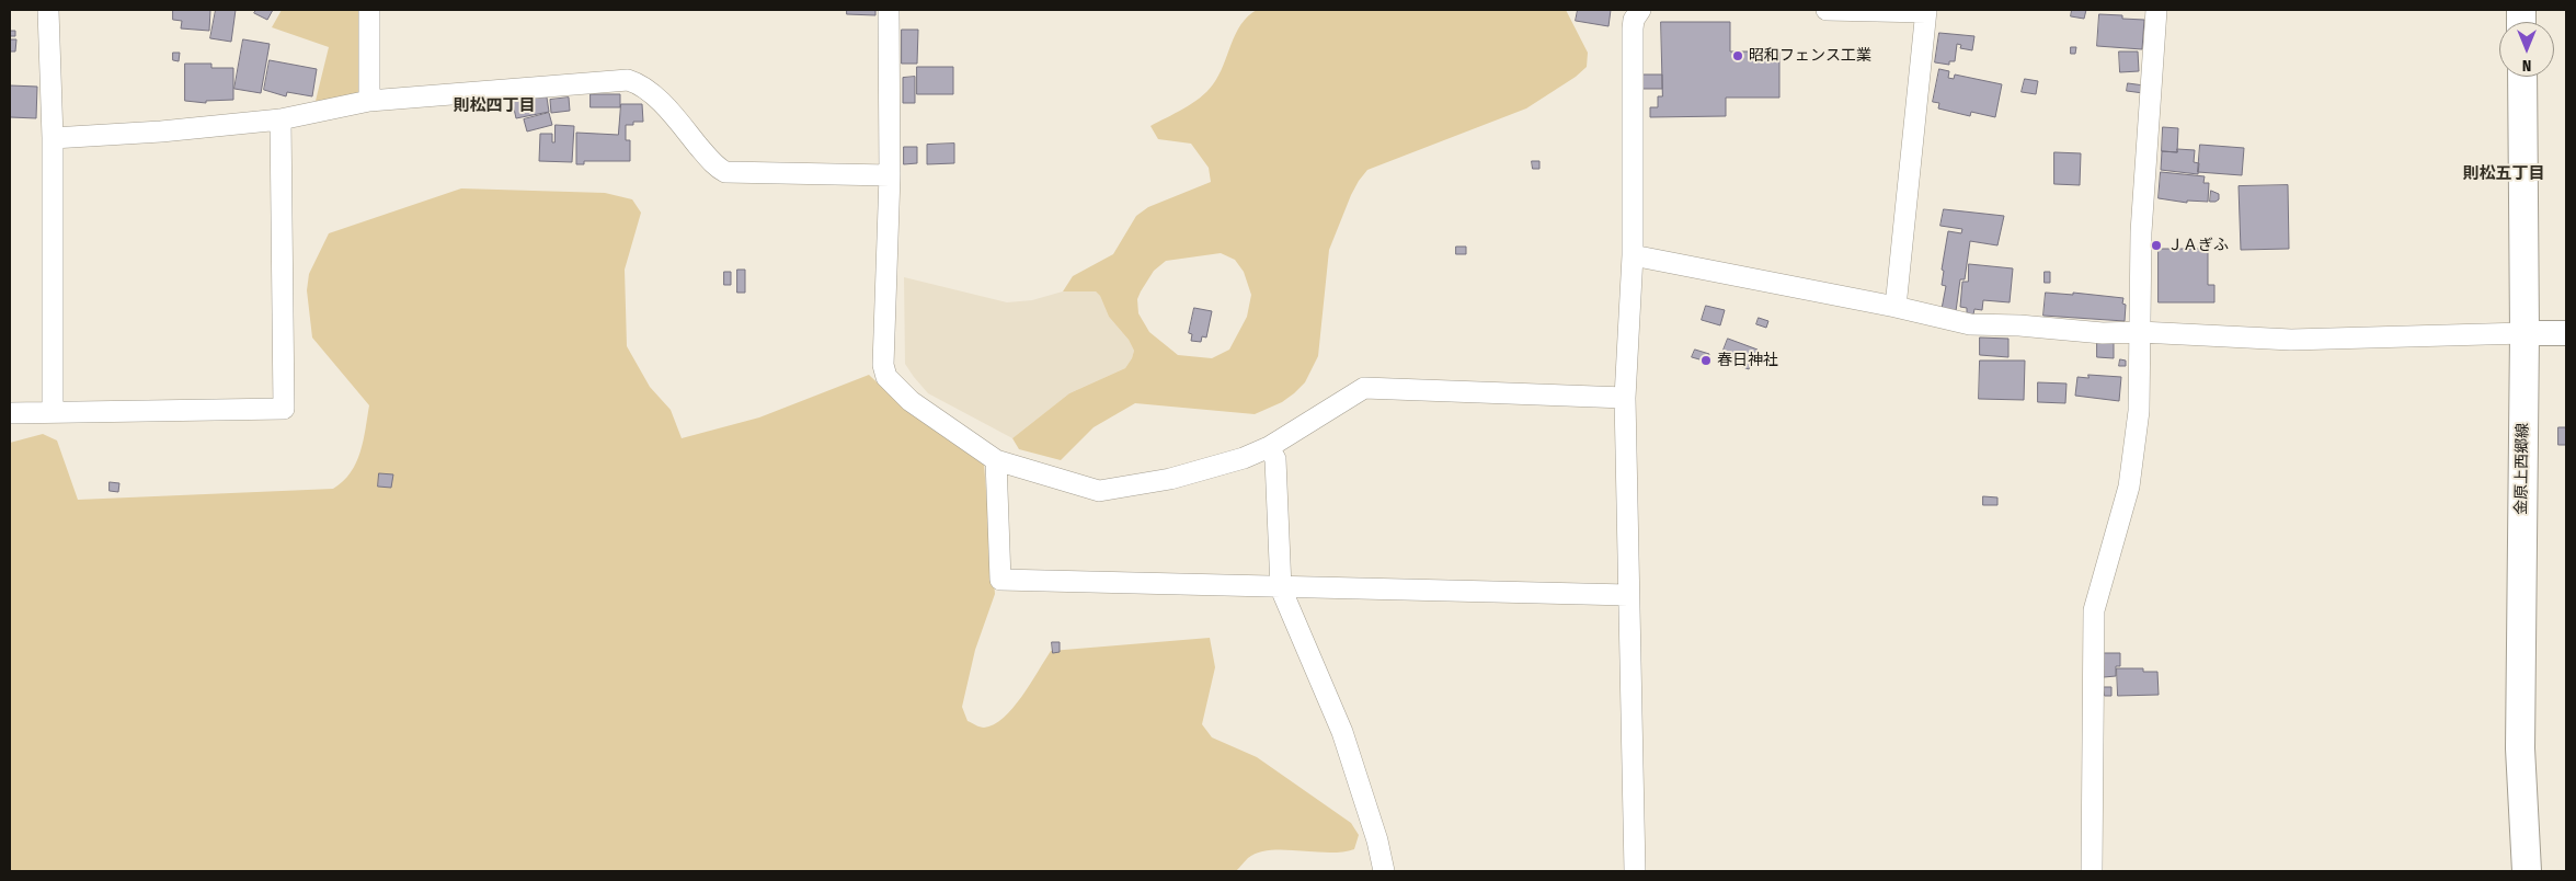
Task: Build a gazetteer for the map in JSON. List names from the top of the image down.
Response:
{
  "streets": {
    "main road": ["金原上西郷線"]
  },
  "districts": ["則松四丁目", "則松五丁目"],
  "places": ["昭和フェンス工業", "ＪＡぎふ", "春日神社"],
  "north": "bottom"
}
